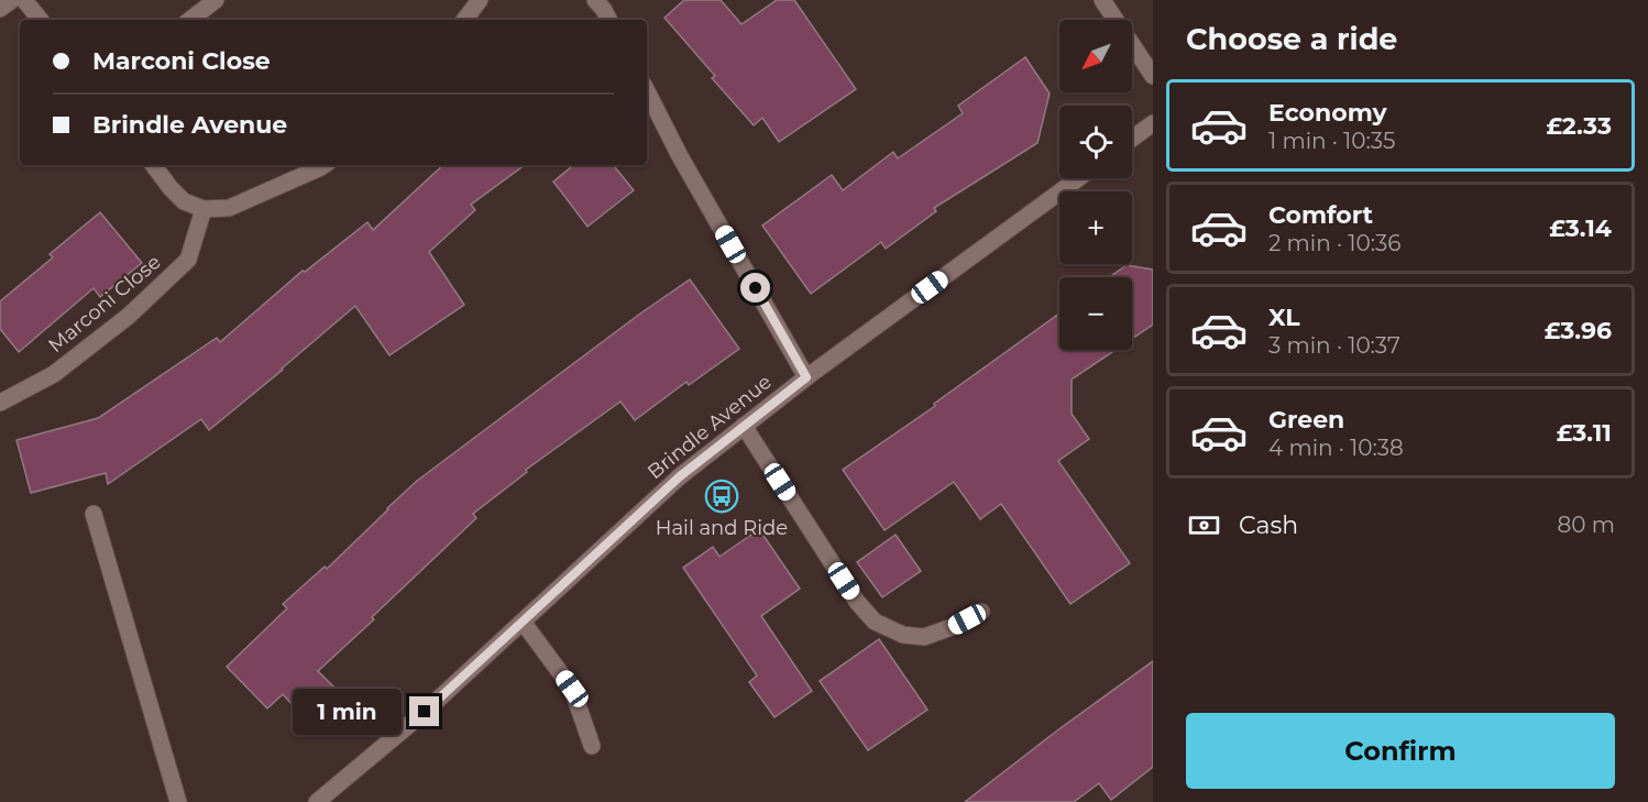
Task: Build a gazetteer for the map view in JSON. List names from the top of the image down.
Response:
{
  "streets": {
    "street": ["Marconi Close", "Brindle Avenue"]
  },
  "places": {
    "bus stop": ["Hail and Ride"]
  },
  "north": "bottom left",
  "page": {
    "heading": "Choose a ride",
    "map_buttons": ["+", "−"],
    "banner": ["Marconi Close", "Brindle Avenue"],
    "list": [
      {
        "name": "Economy",
        "note": "1 min · 10:35",
        "value": "£2.33"
      },
      {
        "name": "Comfort",
        "note": "2 min · 10:36",
        "value": "£3.14"
      },
      {
        "name": "XL",
        "note": "3 min · 10:37",
        "value": "£3.96"
      },
      {
        "name": "Green",
        "note": "4 min · 10:38",
        "value": "£3.11"
      }
    ],
    "pay": ["Cash", "80 m"],
    "bubble": "1 min",
    "buttons": "Confirm"
  }
}
